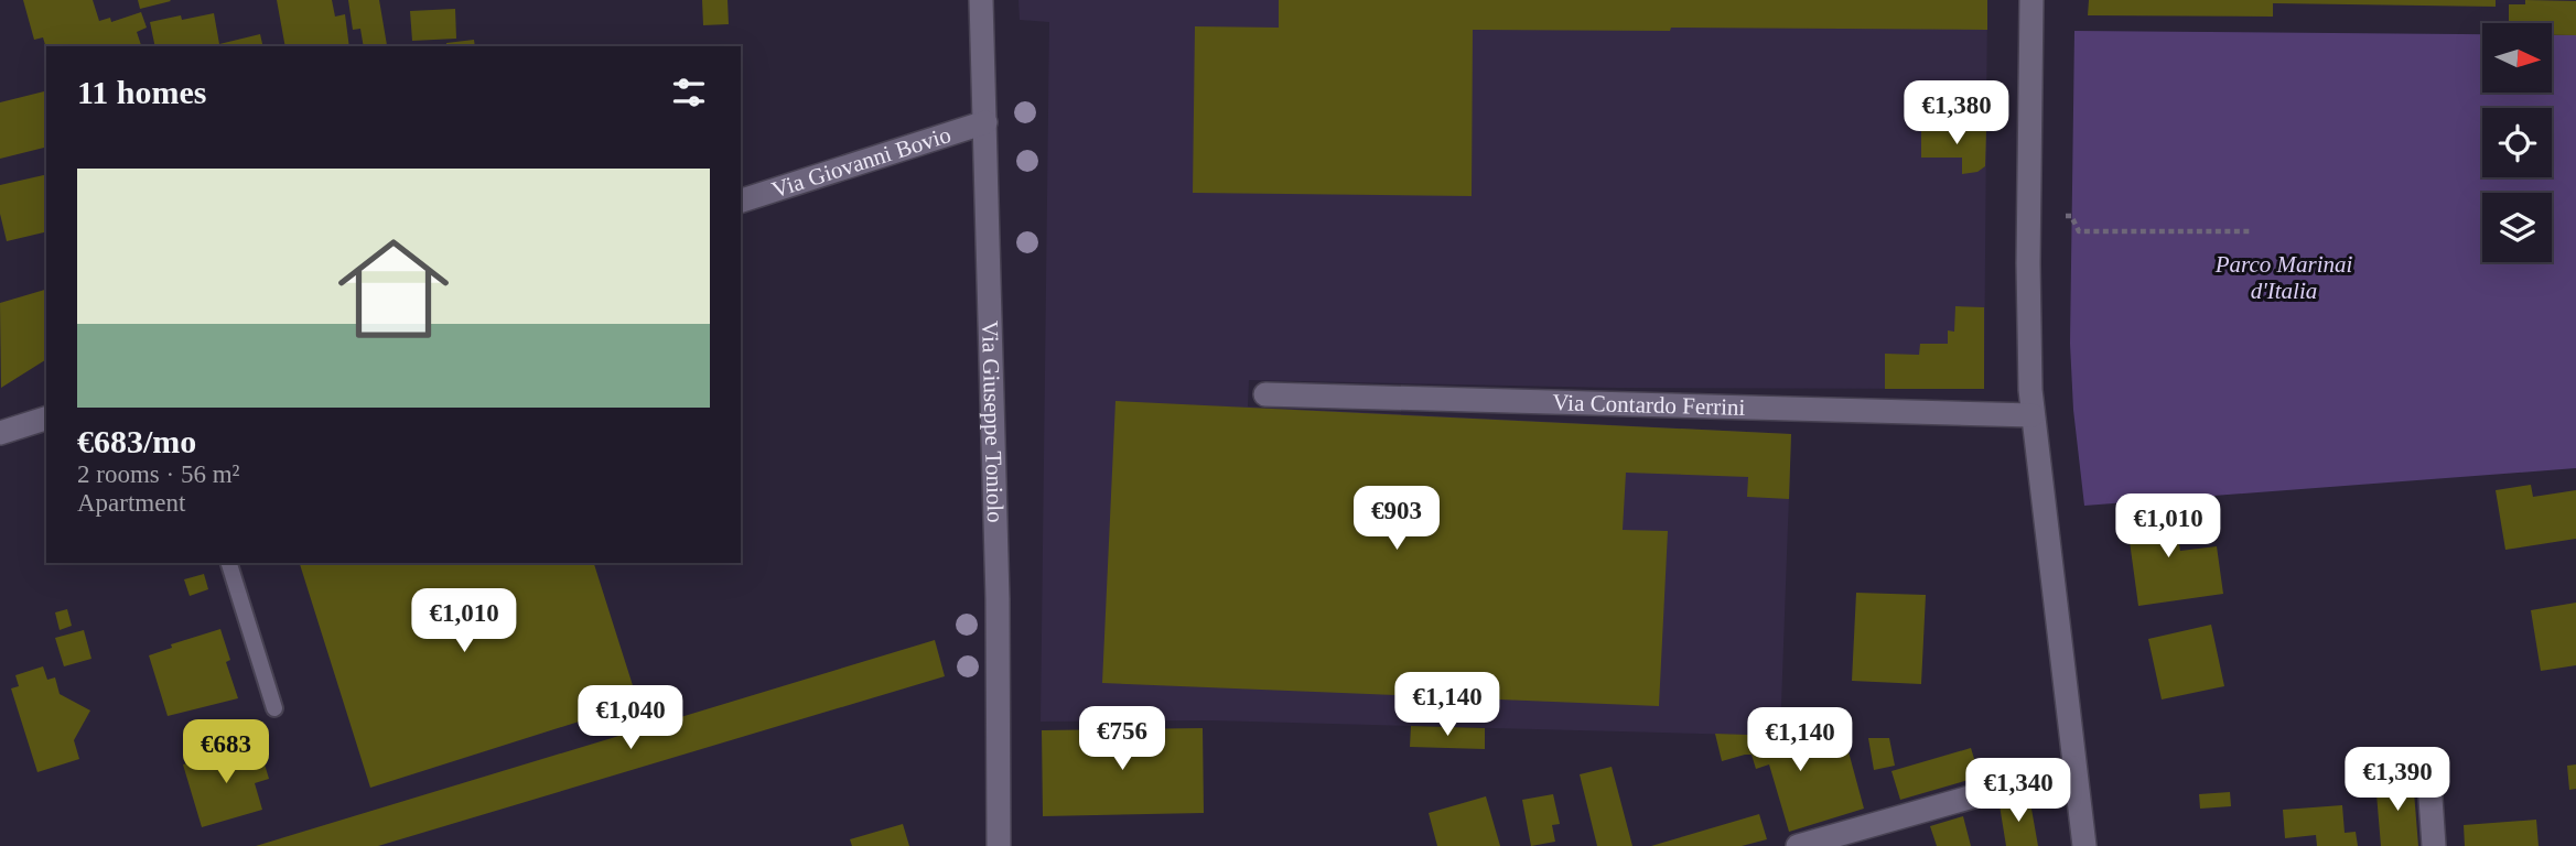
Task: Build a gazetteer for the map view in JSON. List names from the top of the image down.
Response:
{
  "streets": {
    "street": ["Via Giovanni Bovio", "Via Contardo Ferrini", "Via Giuseppe Toniolo"]
  },
  "crossings": [
    ["Via Giovanni Bovio", "Via Giuseppe Toniolo"]
  ],
  "parks": ["Parco Marinai d'Italia"],
  "north": "right",
  "page": {
    "heading": "11 homes",
    "price": [
      "€1,380",
      "€903",
      "€1,010",
      "€1,010",
      "€1,140",
      "€1,040",
      "€756",
      "€1,140",
      "€683",
      "€1,390",
      "€1,340"
    ],
    "list": [
      {
        "name": "€683/mo",
        "note": "2 rooms · 56 m² · Apartment"
      }
    ]
  }
}
